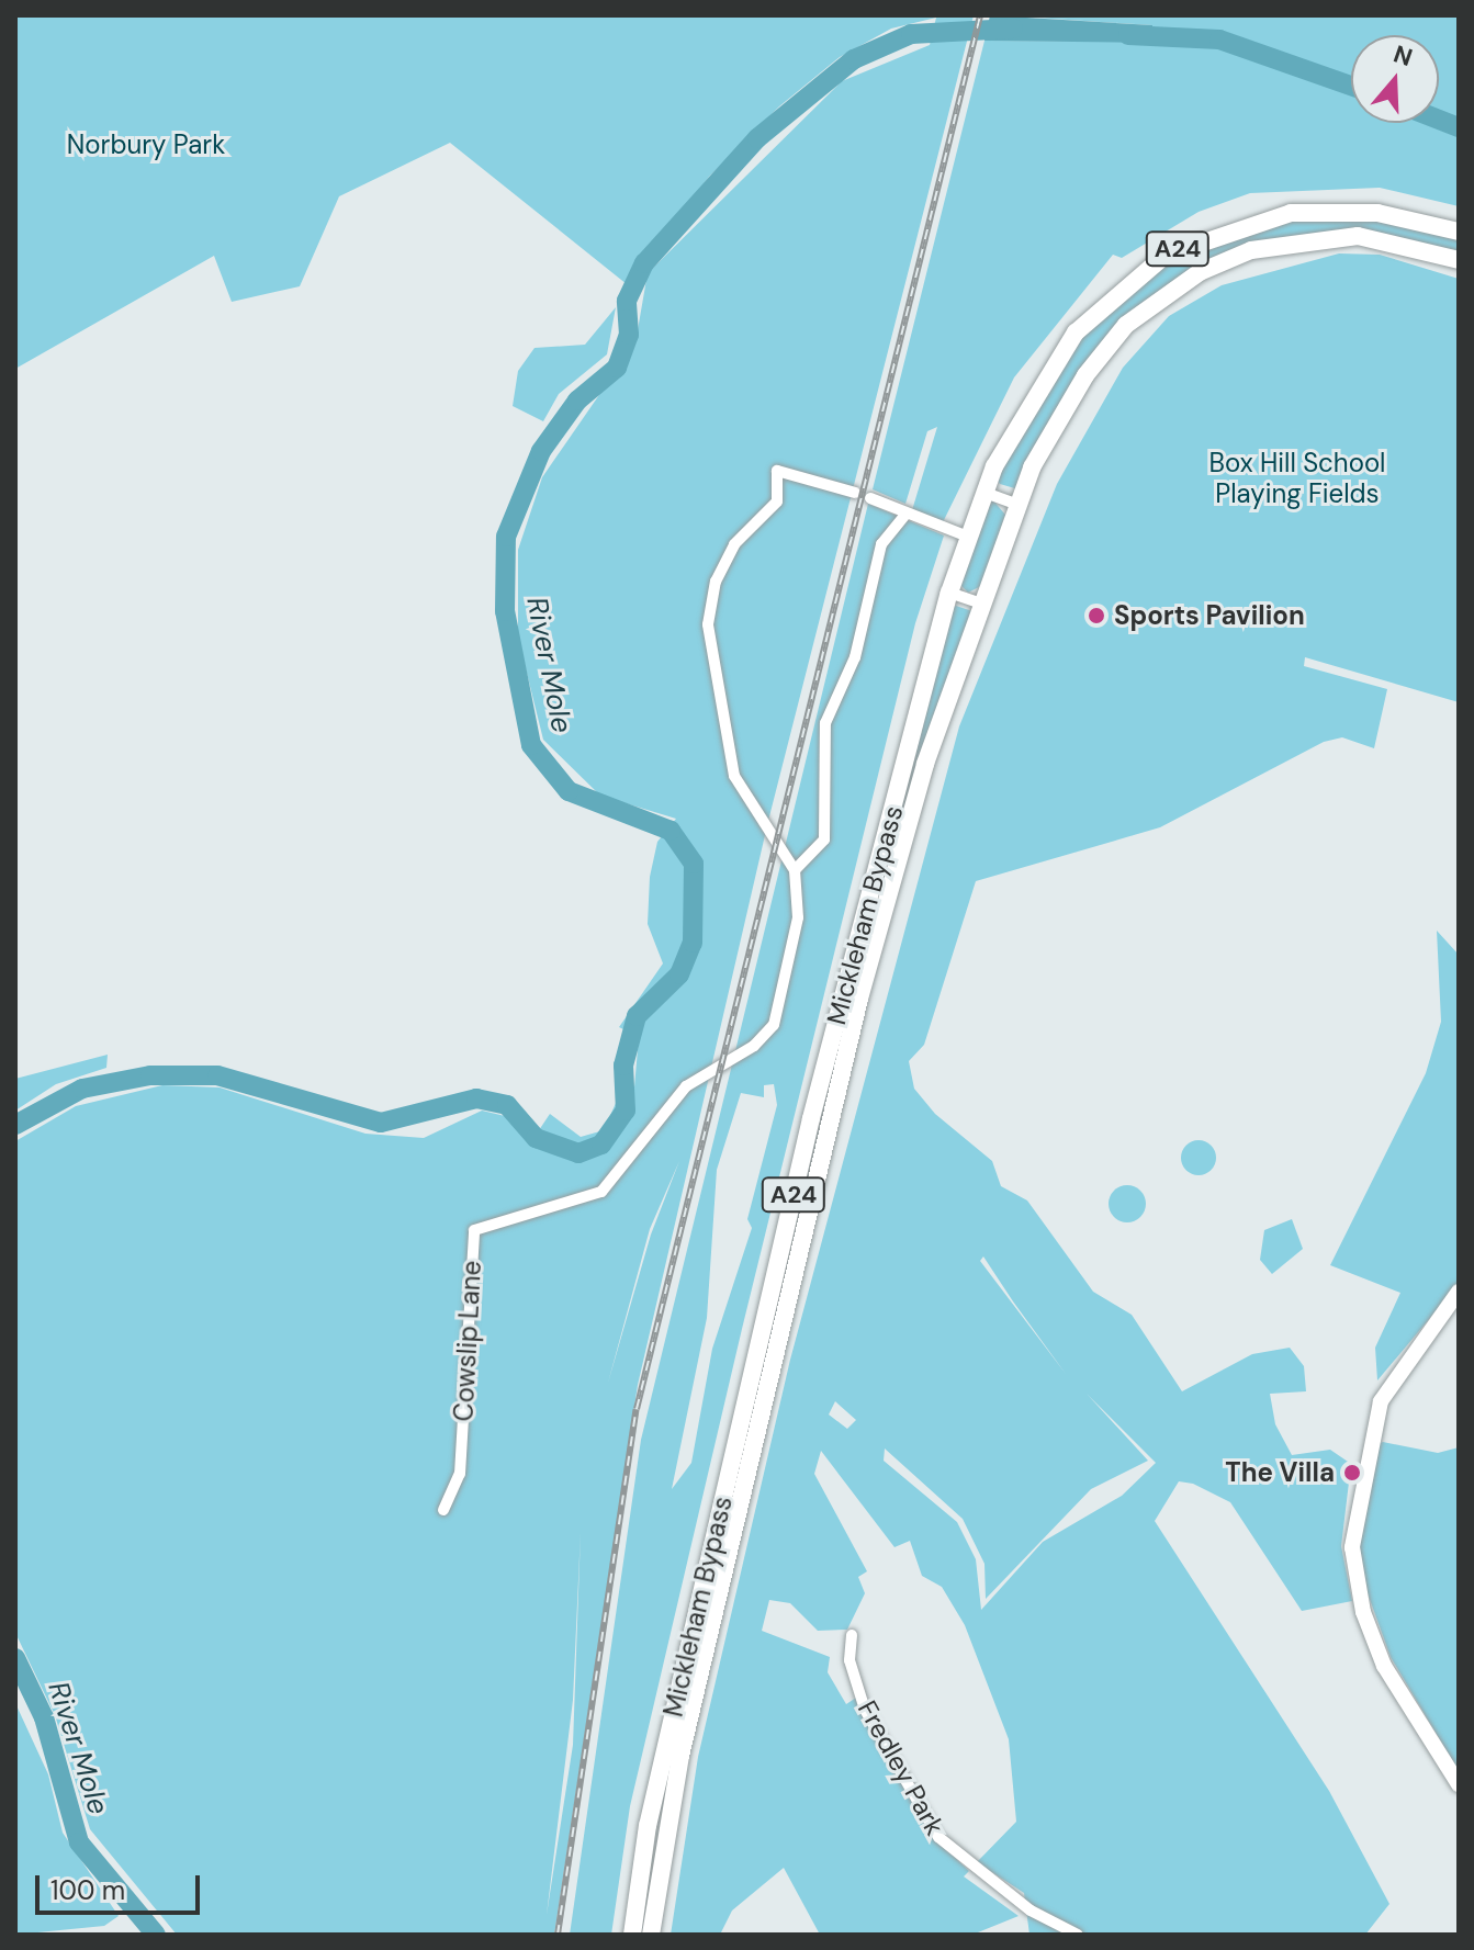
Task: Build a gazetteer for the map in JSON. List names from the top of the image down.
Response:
{
  "streets": {
    "highway": ["A24", "Mickleham Bypass"],
    "street": ["Cowslip Lane", "Fredley Park"]
  },
  "water": ["River Mole"],
  "parks": ["Norbury Park", "Box Hill School Playing Fields"],
  "places": ["Sports Pavilion", "The Villa"],
  "scale_bar": "100 m",
  "north": "top"
}
